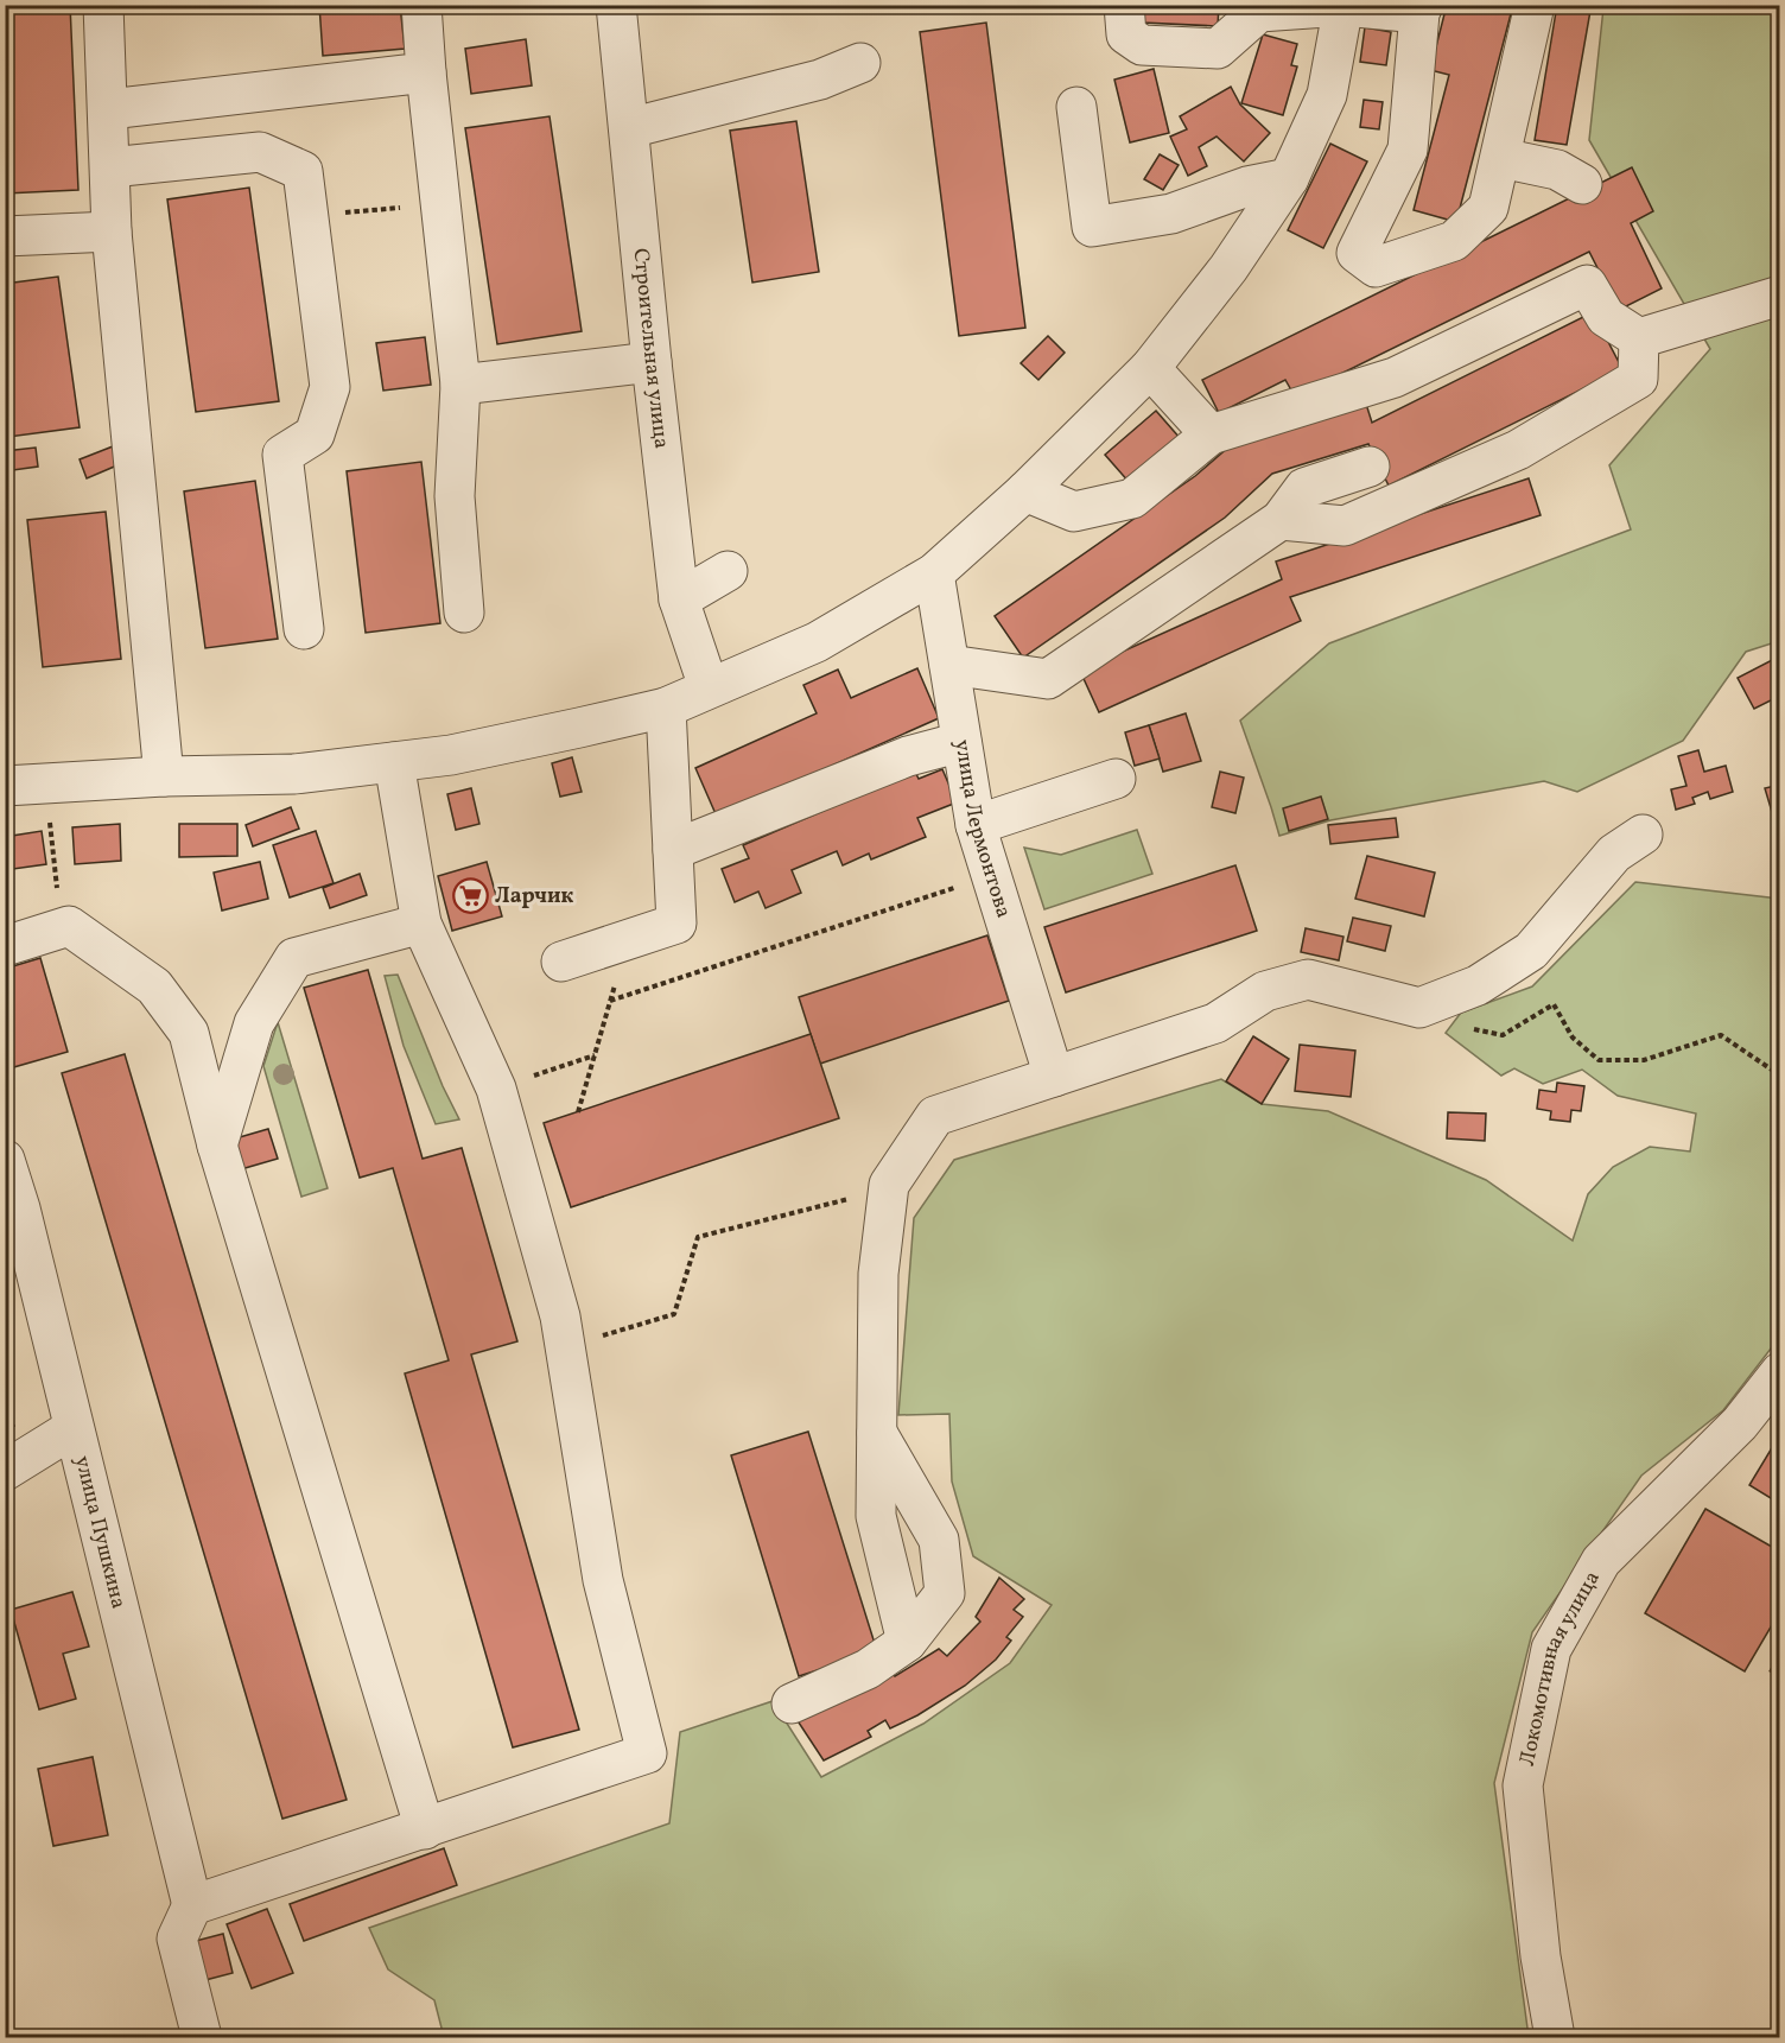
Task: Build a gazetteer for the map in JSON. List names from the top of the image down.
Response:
{
  "streets": {
    "street": [
      "Строительная улица",
      "улица Лермонтова",
      "улица Пушкина",
      "Локомотивная улица"
    ]
  },
  "places": {
    "supermarket": ["Ларчик"]
  }
}
